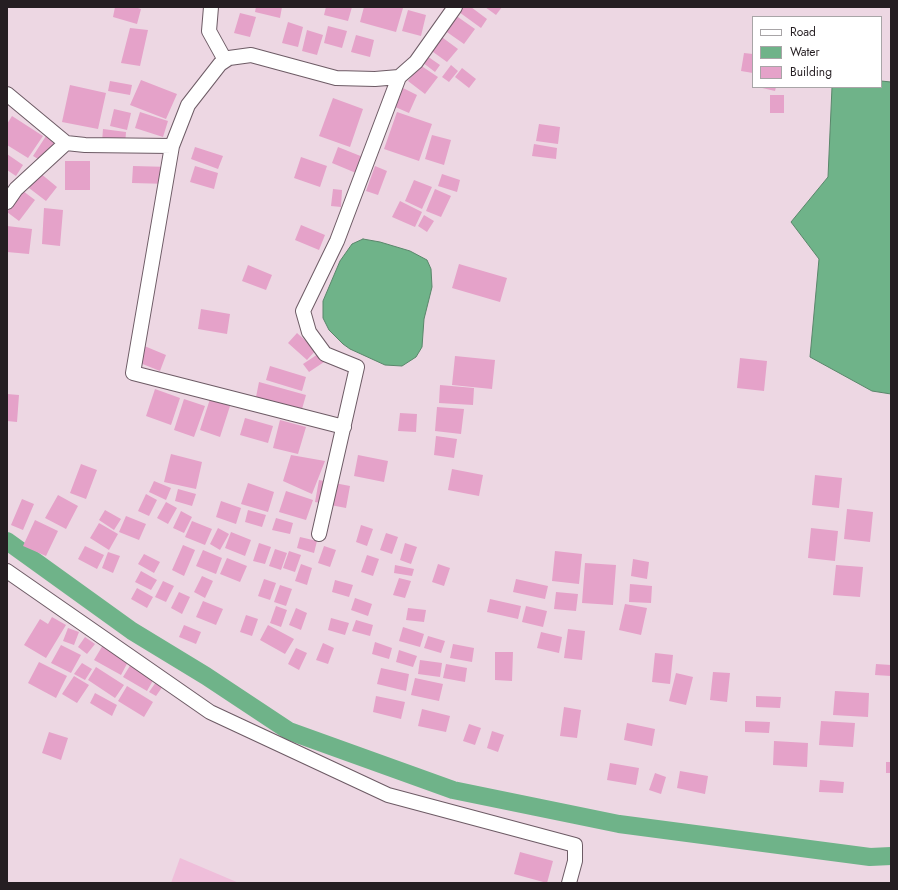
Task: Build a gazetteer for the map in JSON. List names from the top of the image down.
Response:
{
  "legend": ["Road", "Water", "Building"]
}
